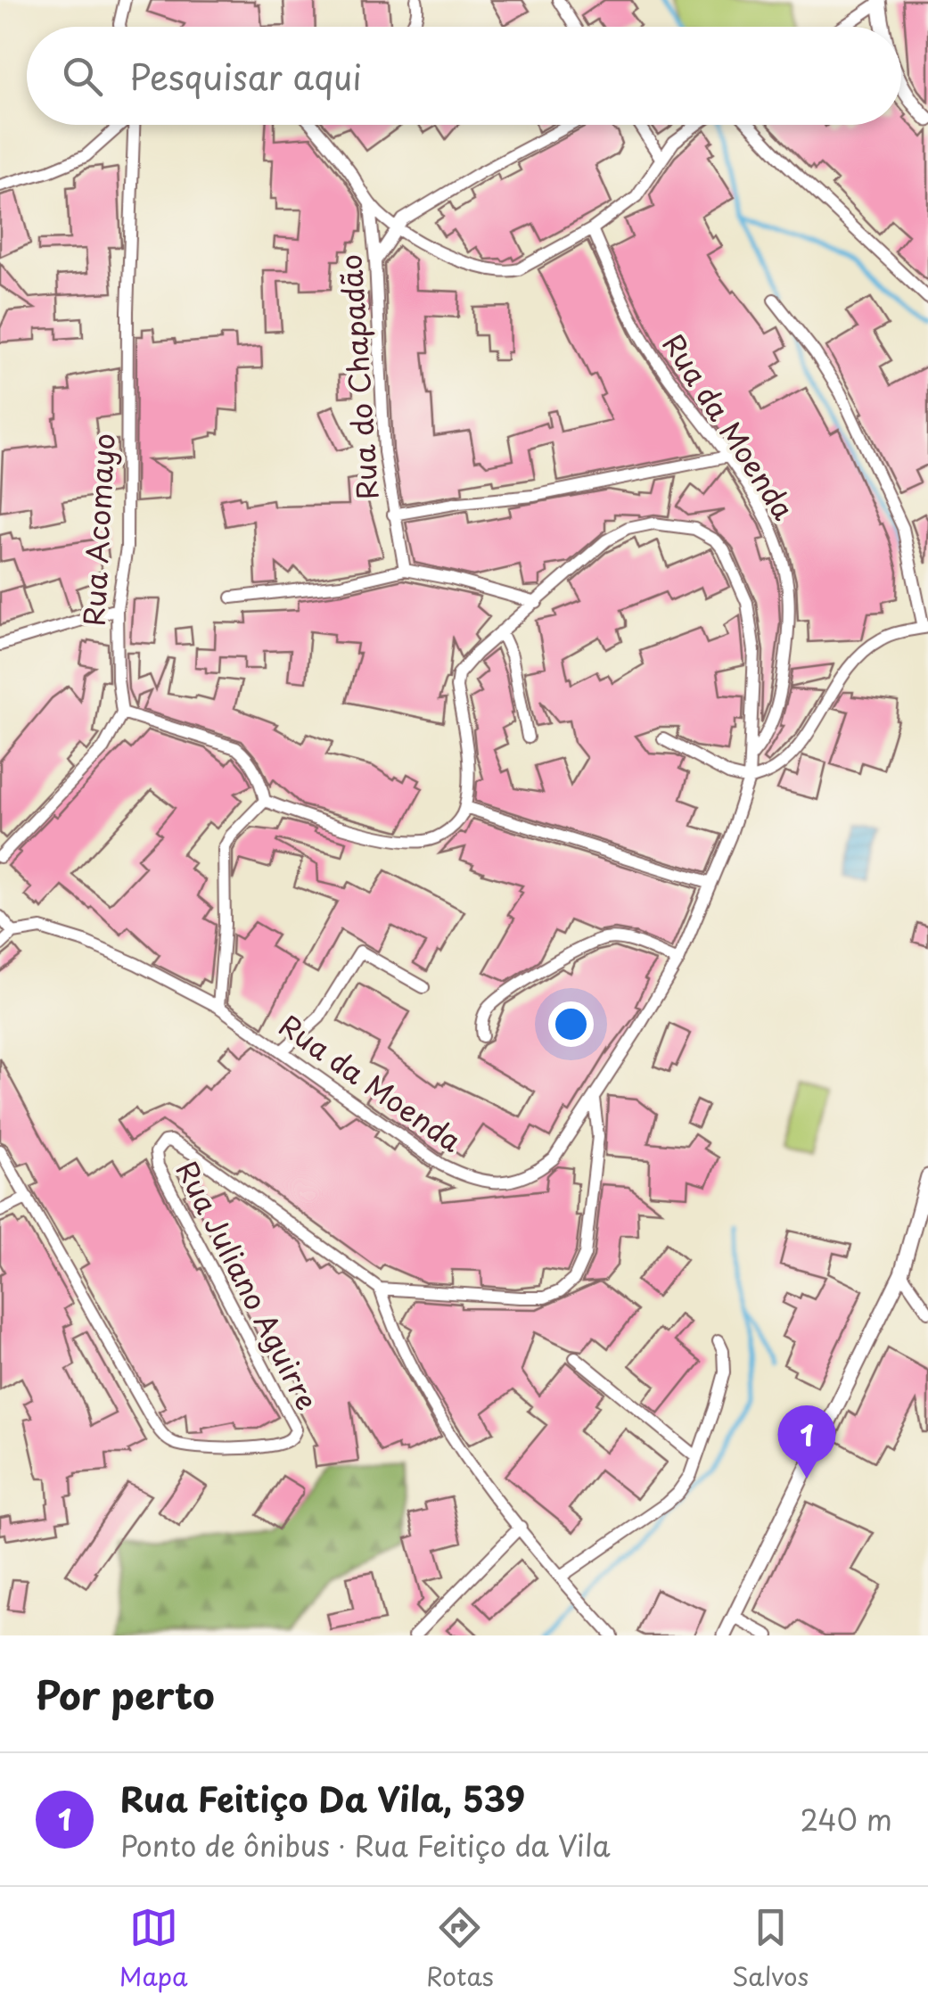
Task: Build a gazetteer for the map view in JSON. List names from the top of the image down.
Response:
{
  "streets": {
    "street": [
      "Rua do Chapadão",
      "Rua da Moenda",
      "Rua Acomayo",
      "Rua Juliano Aguirre"
    ]
  },
  "page": {
    "search": "Pesquisar aqui",
    "pins": "1",
    "heading": "Por perto",
    "list": [
      {
        "mark": "1",
        "name": "Rua Feitiço Da Vila, 539",
        "note": "Ponto de ônibus · Rua Feitiço da Vila",
        "value": "240 m"
      }
    ],
    "nav": ["Mapa", "Rotas", "Salvos"]
  }
}
